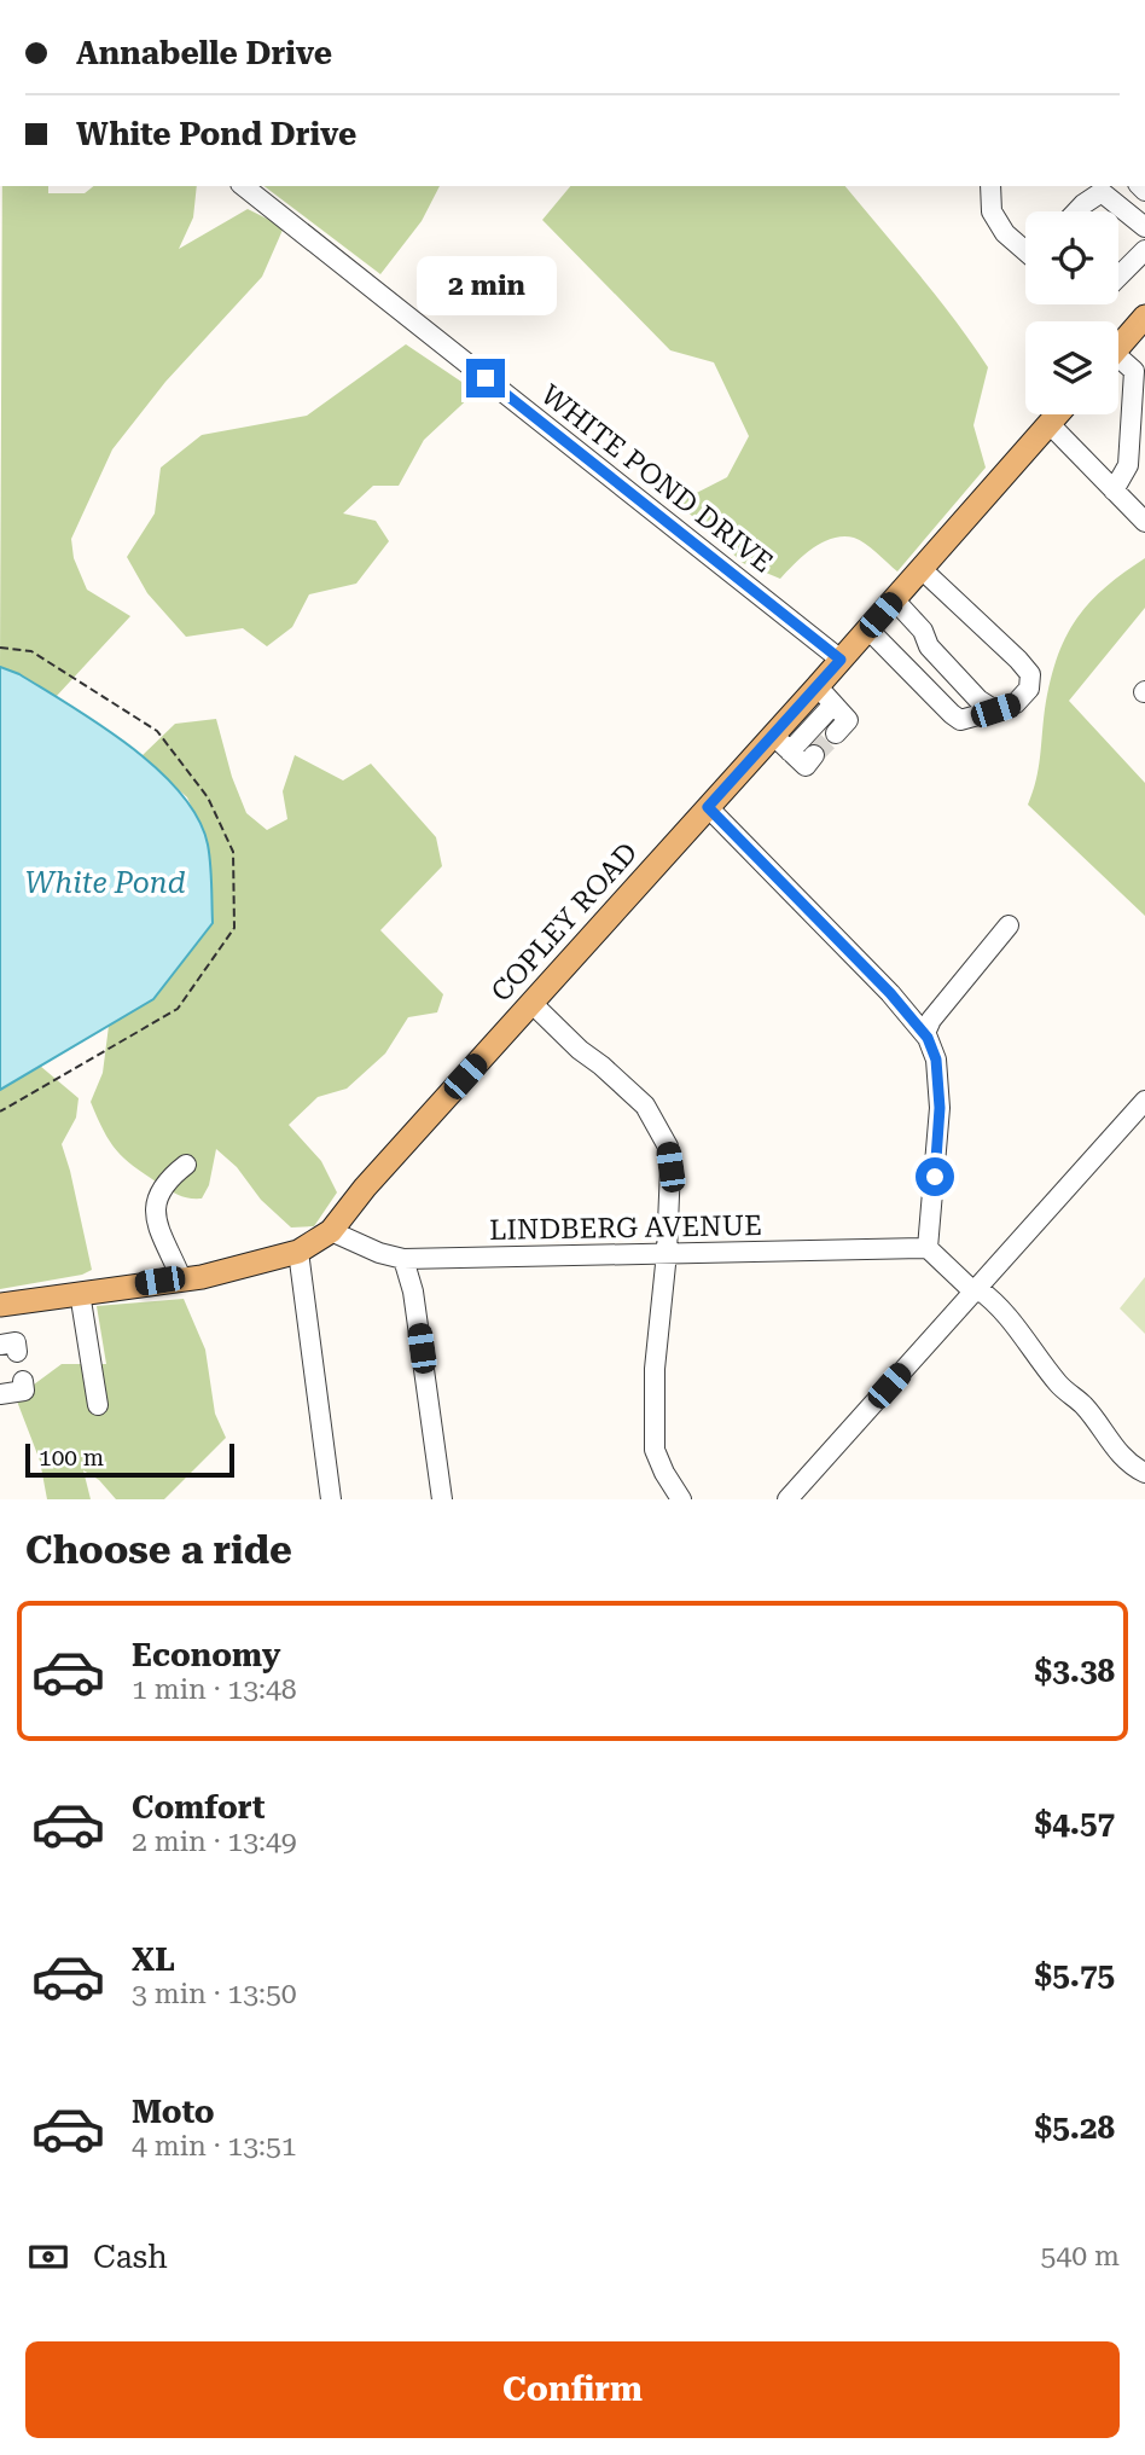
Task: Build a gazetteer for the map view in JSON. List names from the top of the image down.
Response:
{
  "streets": {
    "main road": ["COPLEY ROAD"],
    "street": ["WHITE POND DRIVE", "LINDBERG AVENUE"]
  },
  "crossings": [
    ["WHITE POND DRIVE", "COPLEY ROAD"],
    ["COPLEY ROAD", "LINDBERG AVENUE"]
  ],
  "water": ["White Pond"],
  "scale_bar": "100 m",
  "page": {
    "banner": ["Annabelle Drive", "White Pond Drive"],
    "bubble": "2 min",
    "scale": "100 m",
    "heading": "Choose a ride",
    "list": [
      {
        "name": "Economy",
        "note": "1 min · 13:48",
        "value": "$3.38"
      },
      {
        "name": "Comfort",
        "note": "2 min · 13:49",
        "value": "$4.57"
      },
      {
        "name": "XL",
        "note": "3 min · 13:50",
        "value": "$5.75"
      },
      {
        "name": "Moto",
        "note": "4 min · 13:51",
        "value": "$5.28"
      }
    ],
    "pay": ["Cash", "540 m"],
    "buttons": "Confirm"
  }
}
